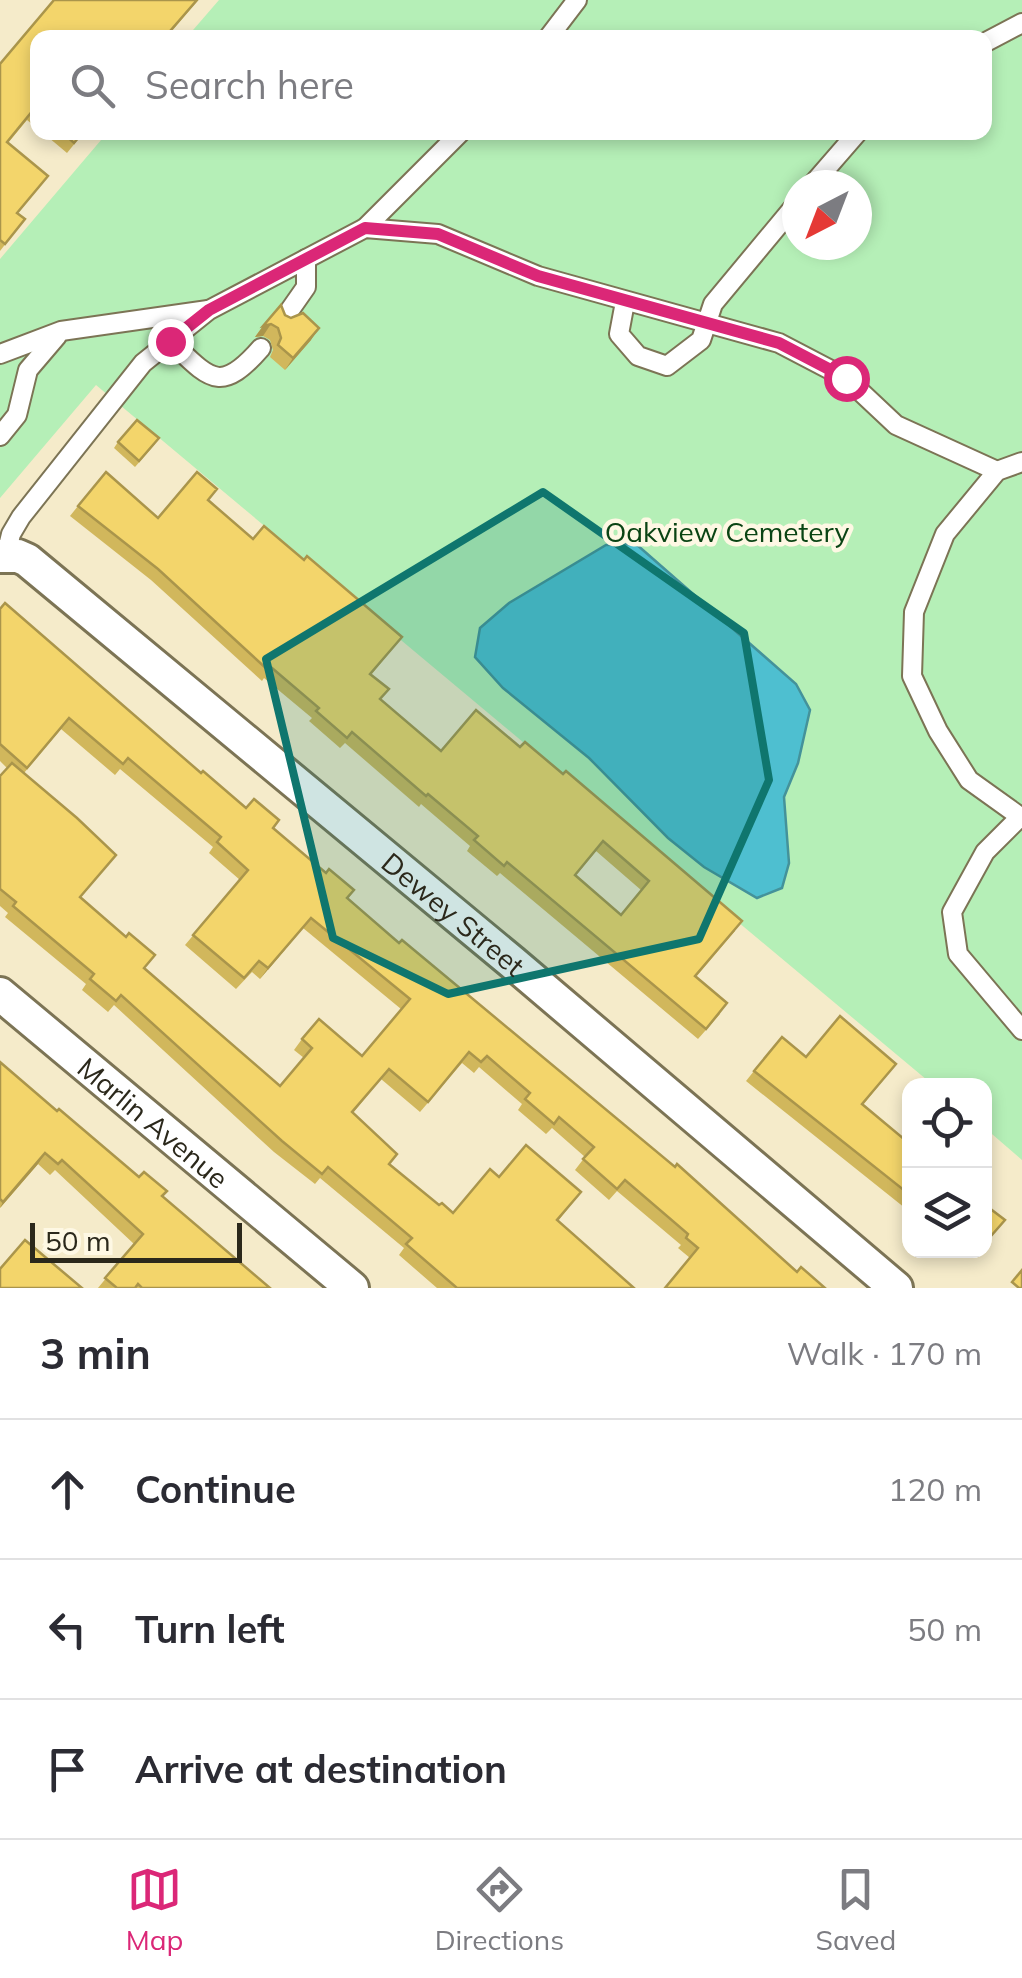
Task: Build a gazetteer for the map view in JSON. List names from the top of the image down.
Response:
{
  "streets": {
    "street": ["Dewey Street", "Marlin Avenue"]
  },
  "parks": ["Oakview Cemetery"],
  "scale_bar": "50 m",
  "north": "bottom left",
  "page": {
    "search": "Search here",
    "scale": "50 m",
    "heading": ["3 min", "Walk · 170 m"],
    "list": [
      ["Continue", "120 m"],
      ["Turn left", "50 m"],
      "Arrive at destination"
    ],
    "nav": ["Map", "Directions", "Saved"]
  }
}
